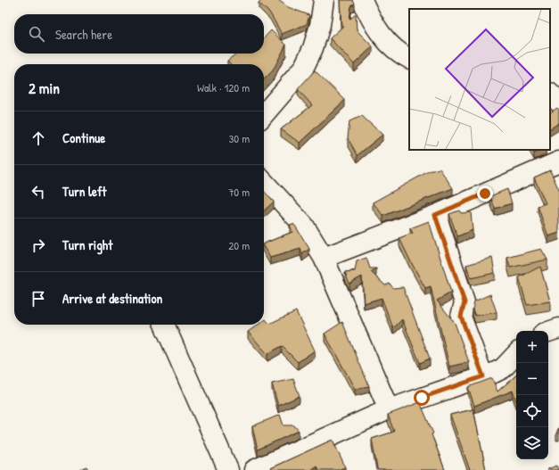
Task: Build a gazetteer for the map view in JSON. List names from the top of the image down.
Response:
{
  "page": {
    "search": "Search here",
    "heading": ["2 min", "Walk · 120 m"],
    "list": [
      ["Continue", "30 m"],
      ["Turn left", "70 m"],
      ["Turn right", "20 m"],
      "Arrive at destination"
    ],
    "map_buttons": ["+", "−"]
  }
}
